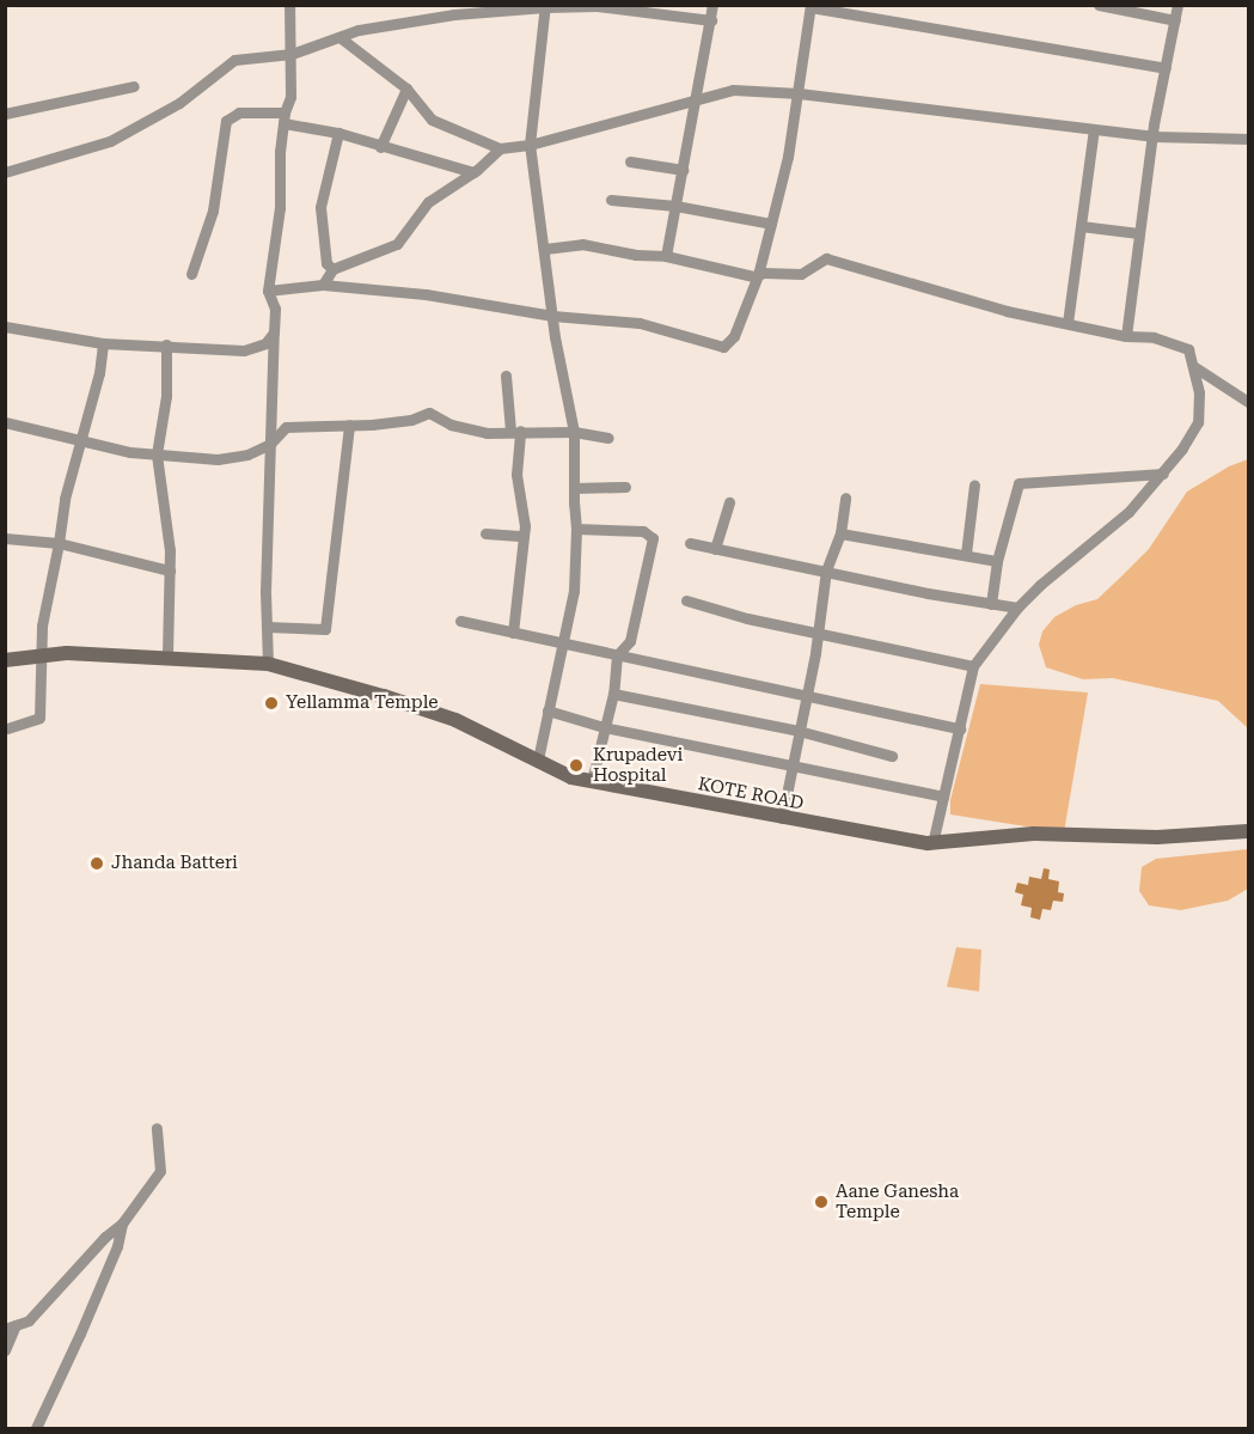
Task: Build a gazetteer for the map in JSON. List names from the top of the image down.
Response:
{
  "streets": {
    "street": ["KOTE ROAD"]
  },
  "places": [
    "Yellamma Temple",
    "Krupadevi Hospital",
    "Jhanda Batteri",
    "Aane Ganesha Temple"
  ]
}
